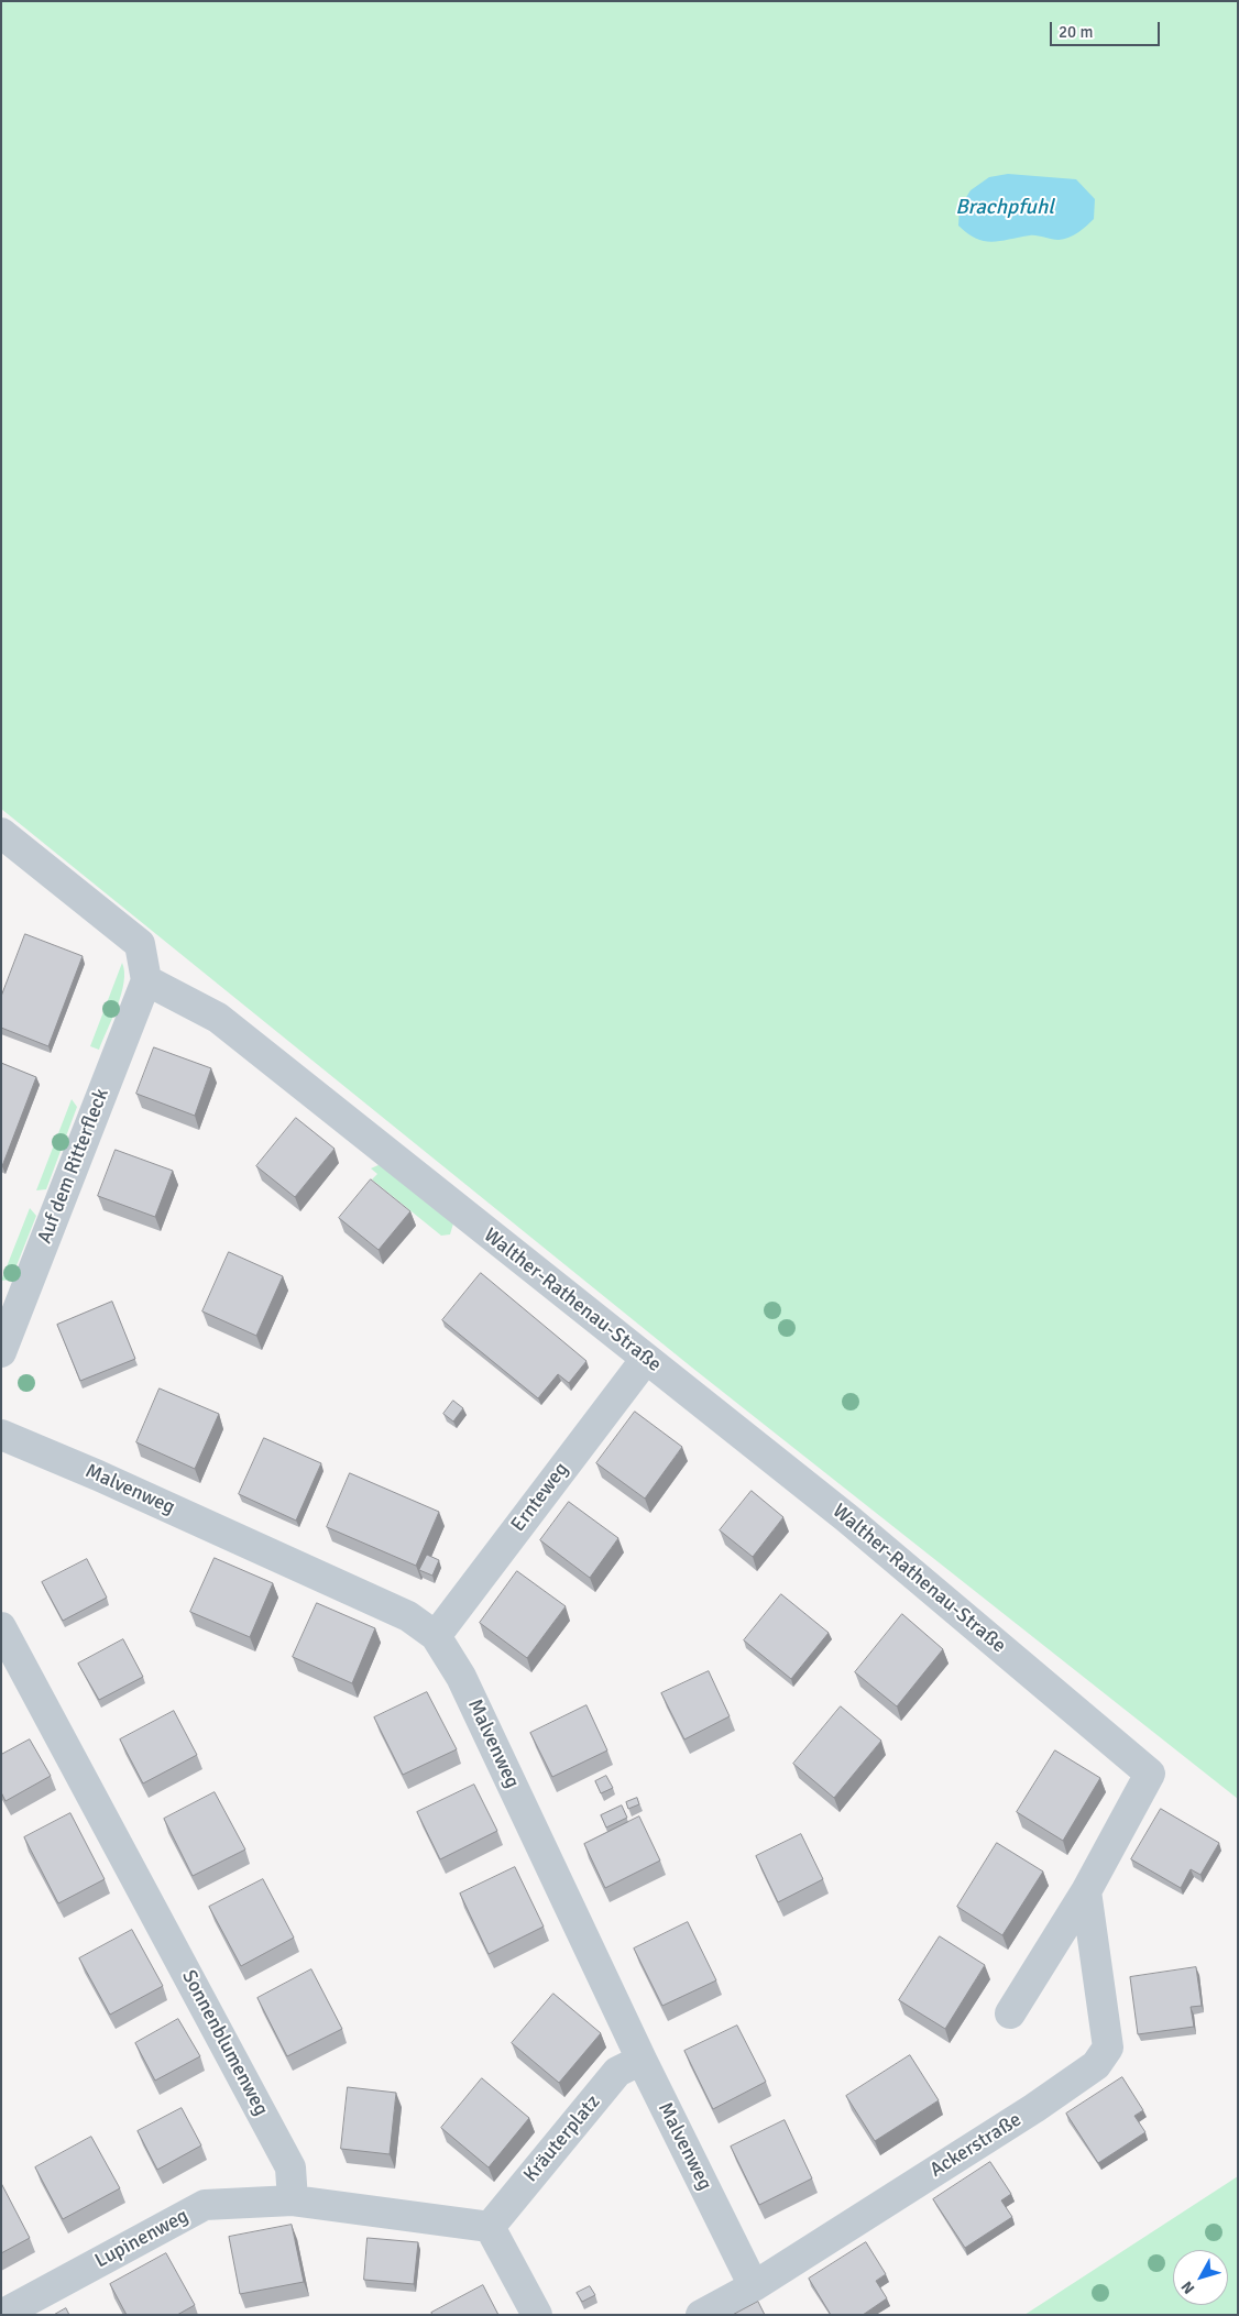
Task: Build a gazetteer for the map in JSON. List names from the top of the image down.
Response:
{
  "streets": {
    "street": [
      "Auf dem Ritterfleck",
      "Walther-Rathenau-Straße",
      "Malvenweg",
      "Ernteweg",
      "Sonnenblumenweg",
      "Kräuterplatz",
      "Ackerstraße",
      "Lupinenweg"
    ]
  },
  "crossings": [
    ["Auf dem Ritterfleck", "Walther-Rathenau-Straße"],
    ["Walther-Rathenau-Straße", "Ernteweg"],
    ["Walther-Rathenau-Straße", "Ackerstraße"],
    ["Malvenweg", "Ernteweg"],
    ["Malvenweg", "Kräuterplatz"],
    ["Malvenweg", "Ackerstraße"],
    ["Sonnenblumenweg", "Lupinenweg"]
  ],
  "water": ["Brachpfuhl"],
  "scale_bar": "20 m",
  "north": "bottom left"
}
